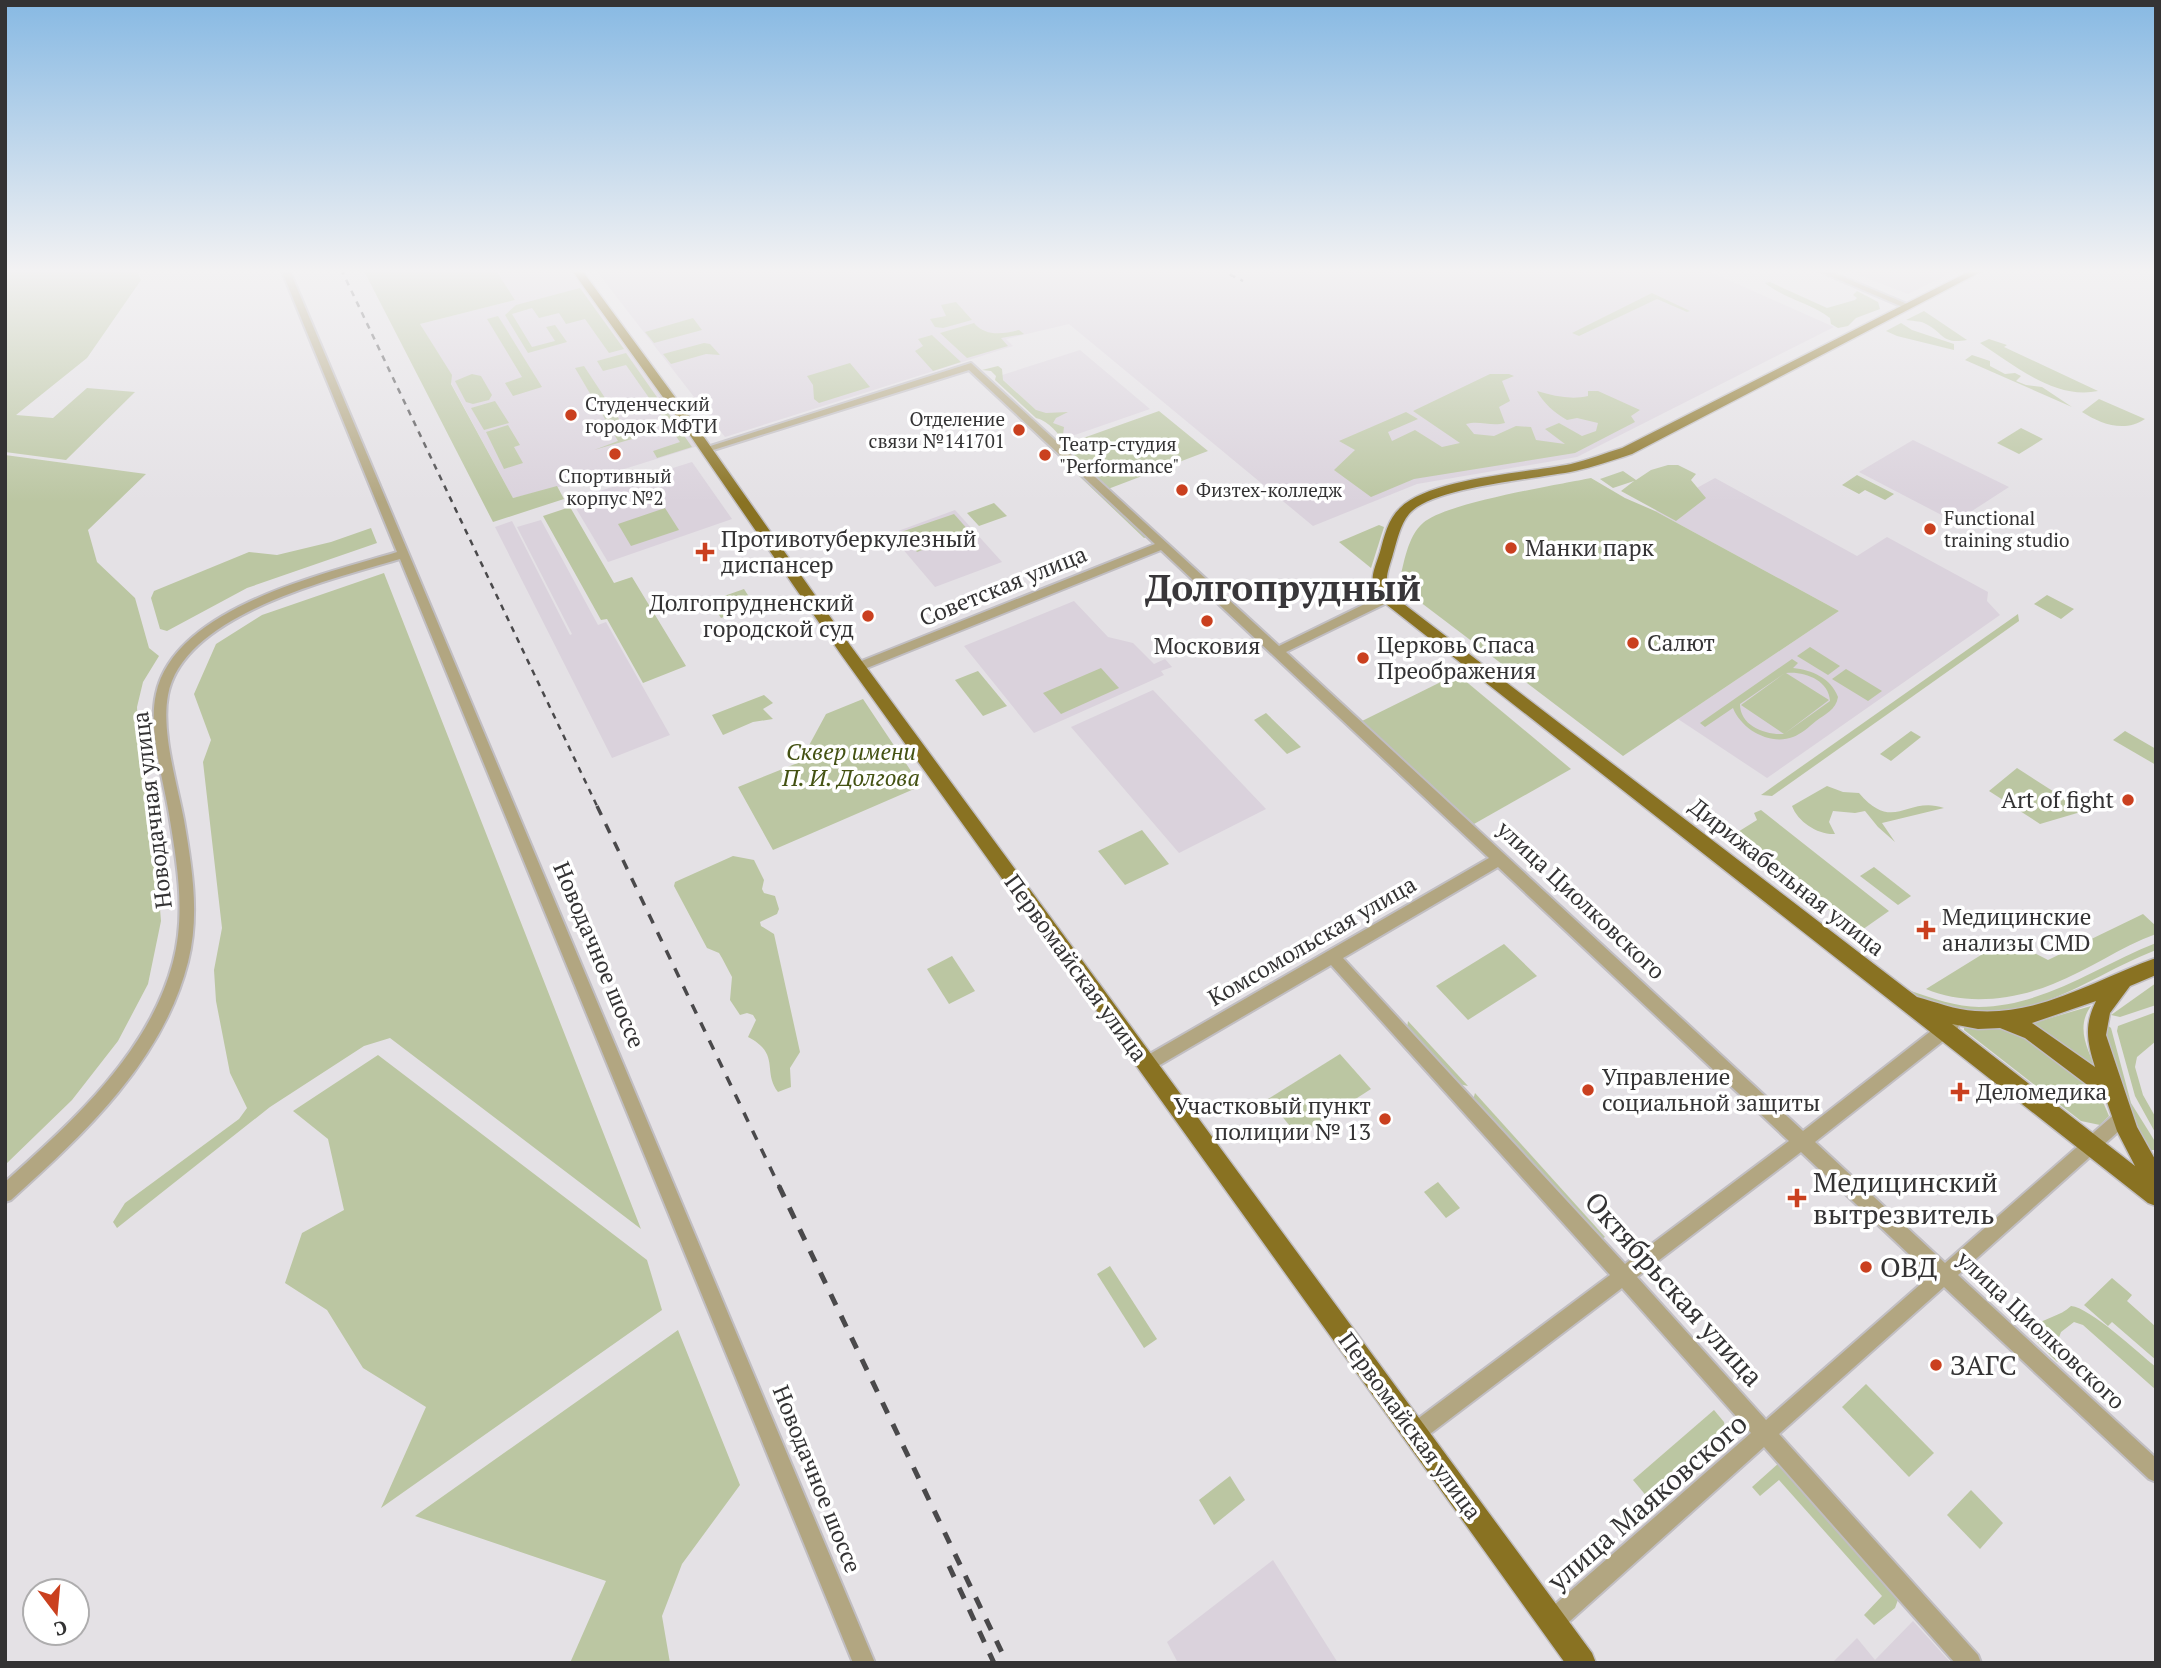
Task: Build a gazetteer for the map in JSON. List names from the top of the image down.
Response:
{
  "streets": {
    "main road": ["Дирижабельная улица", "Первомайская улица"],
    "street": [
      "Советская улица",
      "Новодачная улица",
      "улица Циолковского",
      "Комсомольская улица",
      "Новодачное шоссе",
      "Октябрьская улица",
      "улица Маяковского"
    ]
  },
  "crossings": [
    ["Советская улица", "улица Циолковского"],
    ["Советская улица", "Первомайская улица"],
    ["Новодачная улица", "Новодачное шоссе"],
    ["Дирижабельная улица", "улица Маяковского"],
    ["улица Циолковского", "Комсомольская улица"],
    ["улица Циолковского", "Первомайская улица"],
    ["улица Циолковского", "улица Маяковского"],
    ["Комсомольская улица", "Первомайская улица"],
    ["Комсомольская улица", "Октябрьская улица"],
    ["Первомайская улица", "улица Маяковского"],
    ["Октябрьская улица", "улица Маяковского"]
  ],
  "districts": ["Долгопрудный"],
  "parks": ["Сквер имени П. И. Долгова"],
  "places": {
    "other": [
      "Студенческий городок МФТИ",
      "Отделение связи №141701",
      "Спортивный корпус №2",
      "Театр-студия \"Performance\"",
      "Физтех-колледж",
      "Functional training studio",
      "Манки парк",
      "Долгопрудненский городской суд",
      "Московия",
      "Салют",
      "Церковь Спаса Преображения",
      "Art of fight",
      "Управление социальной защиты",
      "Участковый пункт полиции № 13",
      "ОВД",
      "ЗАГС"
    ],
    "health": [
      "Противотуберкулезный диспансер",
      "Медицинские анализы CMD",
      "Деломедика",
      "Медицинский вытрезвитель"
    ]
  },
  "north": "bottom"
}
